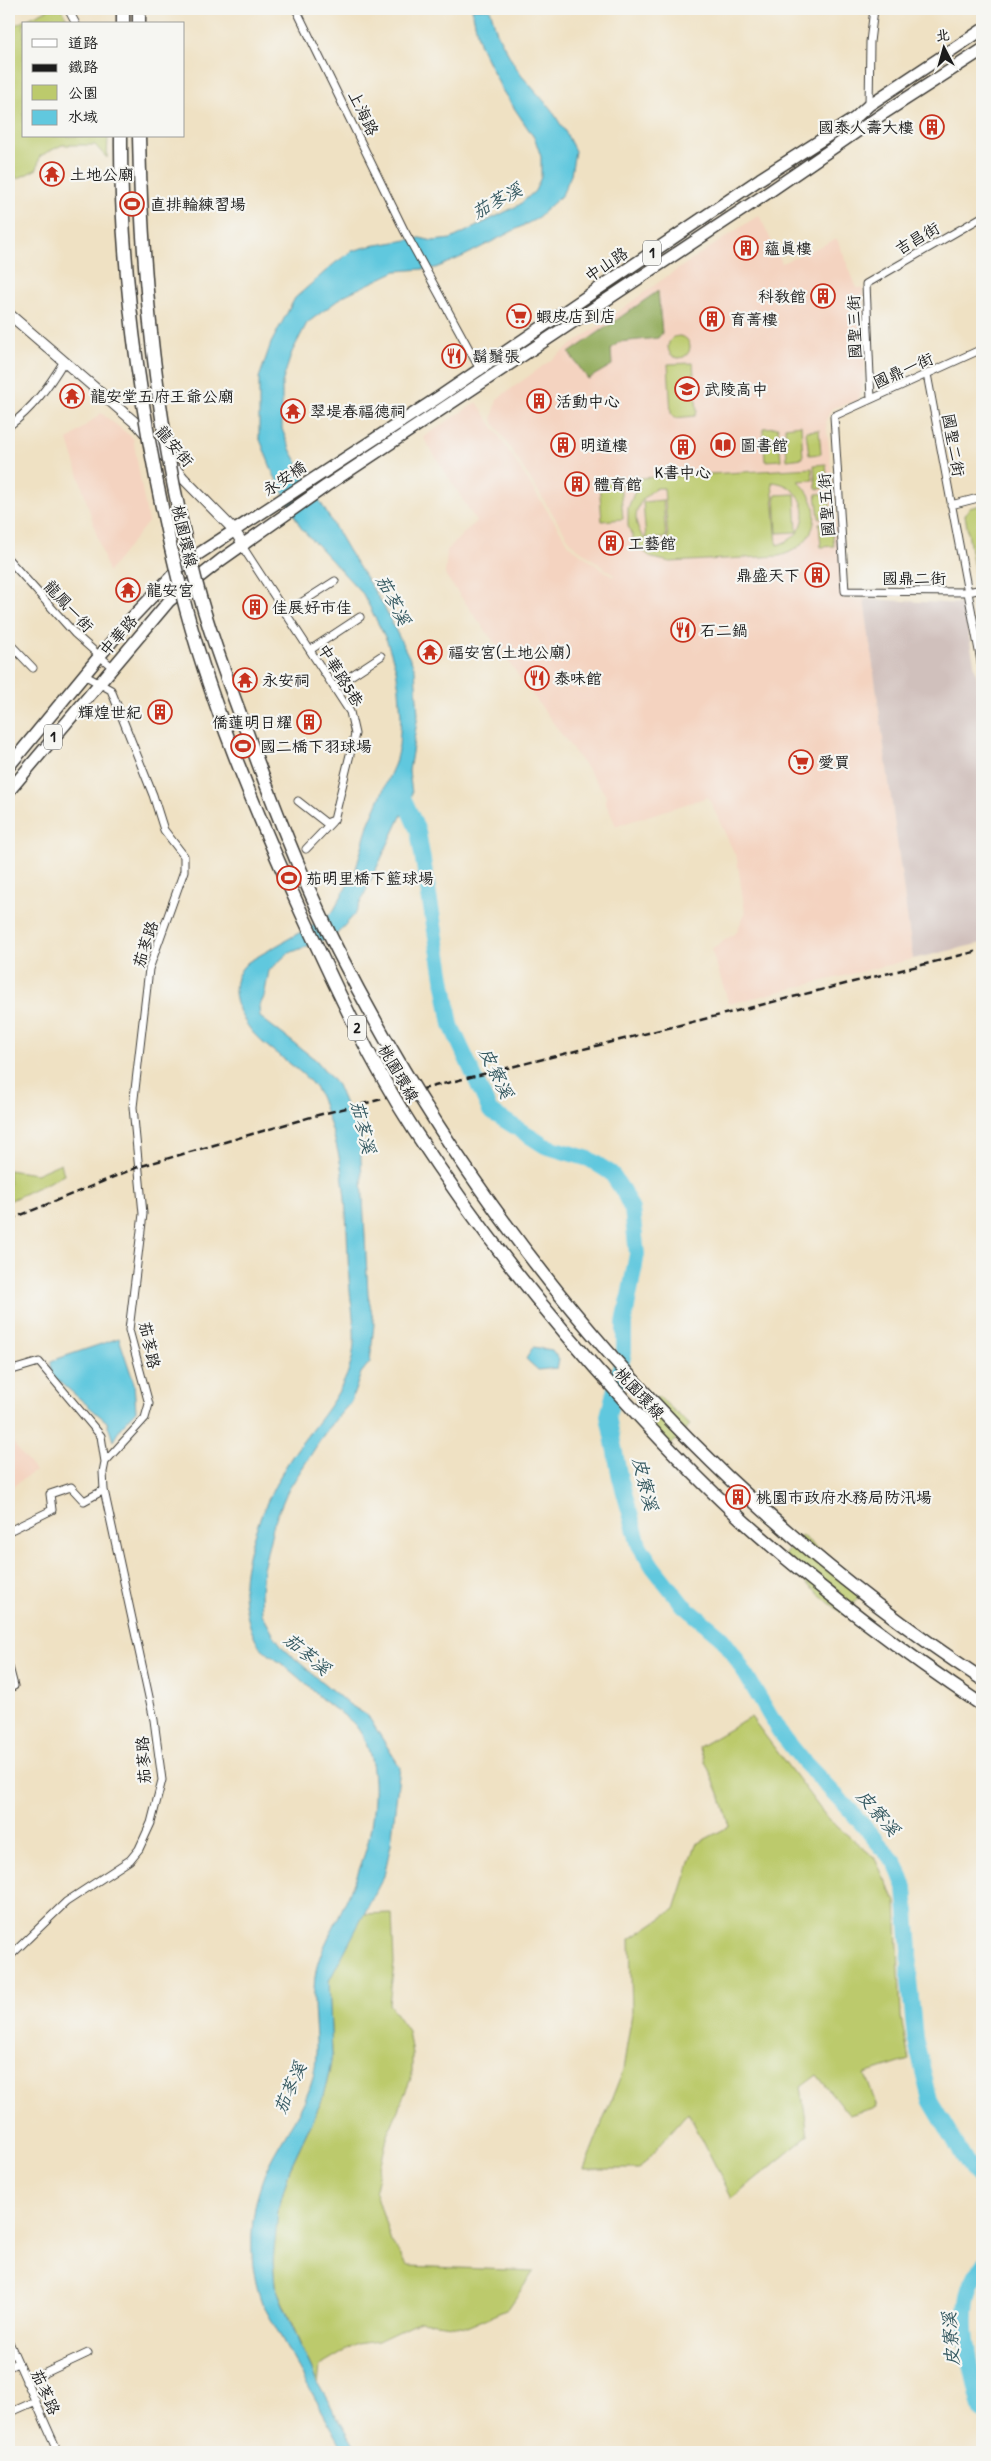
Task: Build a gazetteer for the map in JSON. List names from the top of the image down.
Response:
{
  "streets": {
    "highway": ["桃園環線", "2"],
    "main road": [
      "1",
      "中山路",
      "永安橋",
      "中華路"
    ],
    "street": [
      "上海路",
      "吉昌街",
      "國聖三街",
      "國鼎一街",
      "國聖二街",
      "龍安街",
      "國聖五街",
      "國鼎二街",
      "龍鳳一街",
      "中華路5巷",
      "茄苳路"
    ]
  },
  "crossings": [
    ["上海路", "中山路"],
    ["吉昌街", "國聖三街"],
    ["中山路", "永安橋"],
    ["國聖三街", "國鼎一街"],
    ["國鼎一街", "國聖二街"],
    ["國鼎一街", "國聖五街"],
    ["國聖二街", "國鼎二街"],
    ["龍安街", "中華路"],
    ["龍安街", "中華路5巷"],
    ["永安橋", "中華路"],
    ["國聖五街", "國鼎二街"],
    ["龍鳳一街", "中華路"],
    ["中華路", "中華路5巷"],
    ["中華路", "茄苳路"]
  ],
  "water": ["茄苳溪", "皮寮溪"],
  "places": {
    "building": [
      "國泰人壽大樓",
      "蘊真樓",
      "科教館",
      "育菁樓",
      "活動中心",
      "明道樓",
      "K書中心",
      "體育館",
      "工藝館",
      "鼎盛天下",
      "佳展好市佳",
      "輝煌世紀",
      "僑蓮明日耀",
      "桃園市政府水務局防汛場"
    ],
    "temple": [
      "土地公廟",
      "龍安堂五府王爺公廟",
      "翠堤春福德祠",
      "龍安宮",
      "福安宮(土地公廟)",
      "永安祠"
    ],
    "sports": ["直排輪練習場", "國二橋下羽球場", "茄明里橋下籃球場"],
    "supermarket": ["蝦皮店到店", "愛買"],
    "restaurant": ["鬍鬚張", "石二鍋", "泰味館"],
    "school or university": ["武陵高中"],
    "library": ["圖書館"]
  },
  "legend": [
    "道路",
    "鐵路",
    "公園",
    "水域"
  ],
  "north": "top"
}
